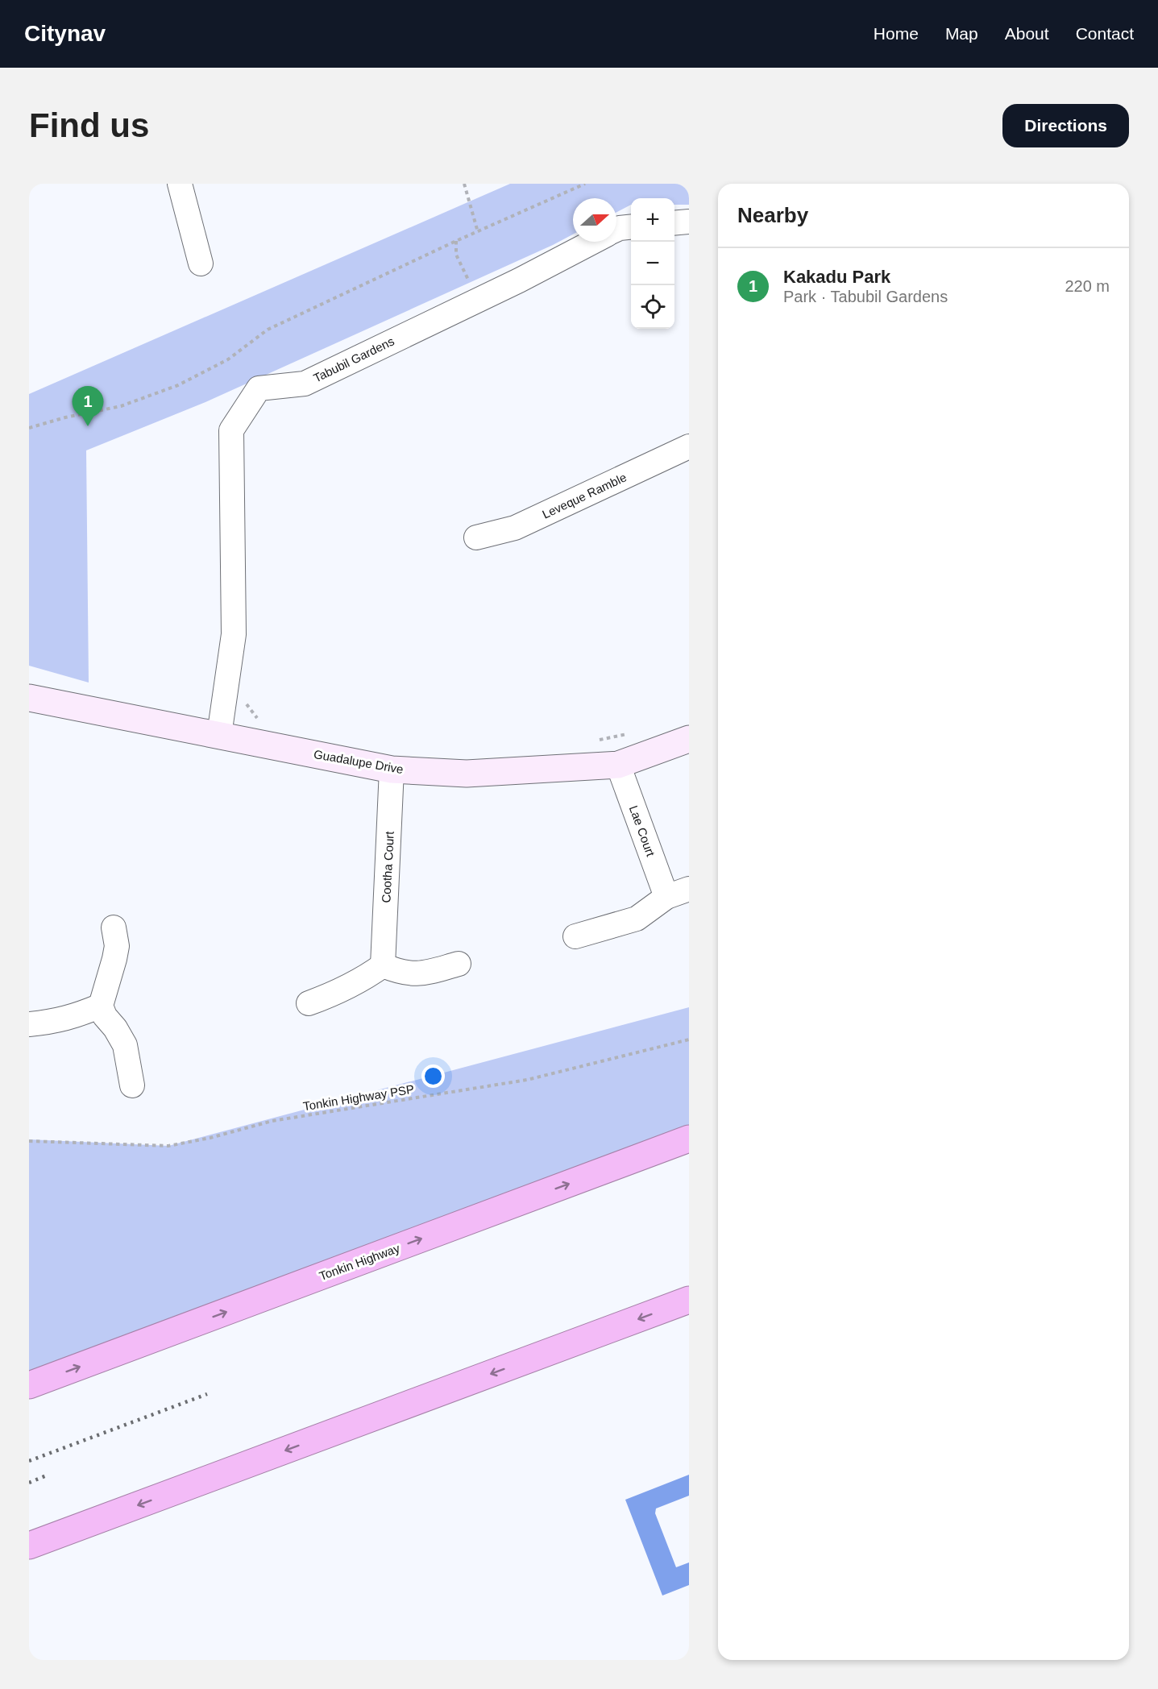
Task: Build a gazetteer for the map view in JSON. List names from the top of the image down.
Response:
{
  "streets": {
    "highway": ["Tonkin Highway"],
    "street": [
      "Tabubil Gardens",
      "Leveque Ramble",
      "Guadalupe Drive",
      "Lae Court",
      "Cootha Court"
    ],
    "path": ["Tonkin Highway PSP"]
  },
  "crossings": [
    ["Tabubil Gardens", "Guadalupe Drive"],
    ["Guadalupe Drive", "Lae Court"],
    ["Guadalupe Drive", "Cootha Court"]
  ],
  "north": "right",
  "page": {
    "header": "Citynav",
    "nav": [
      "Home",
      "Map",
      "About",
      "Contact"
    ],
    "buttons": "Directions",
    "title": "Find us",
    "heading": "Nearby",
    "map_buttons": ["+", "−"],
    "list": [
      {
        "mark": "1",
        "name": "Kakadu Park",
        "note": "Park · Tabubil Gardens",
        "value": "220 m"
      }
    ],
    "pins": "1"
  }
}
